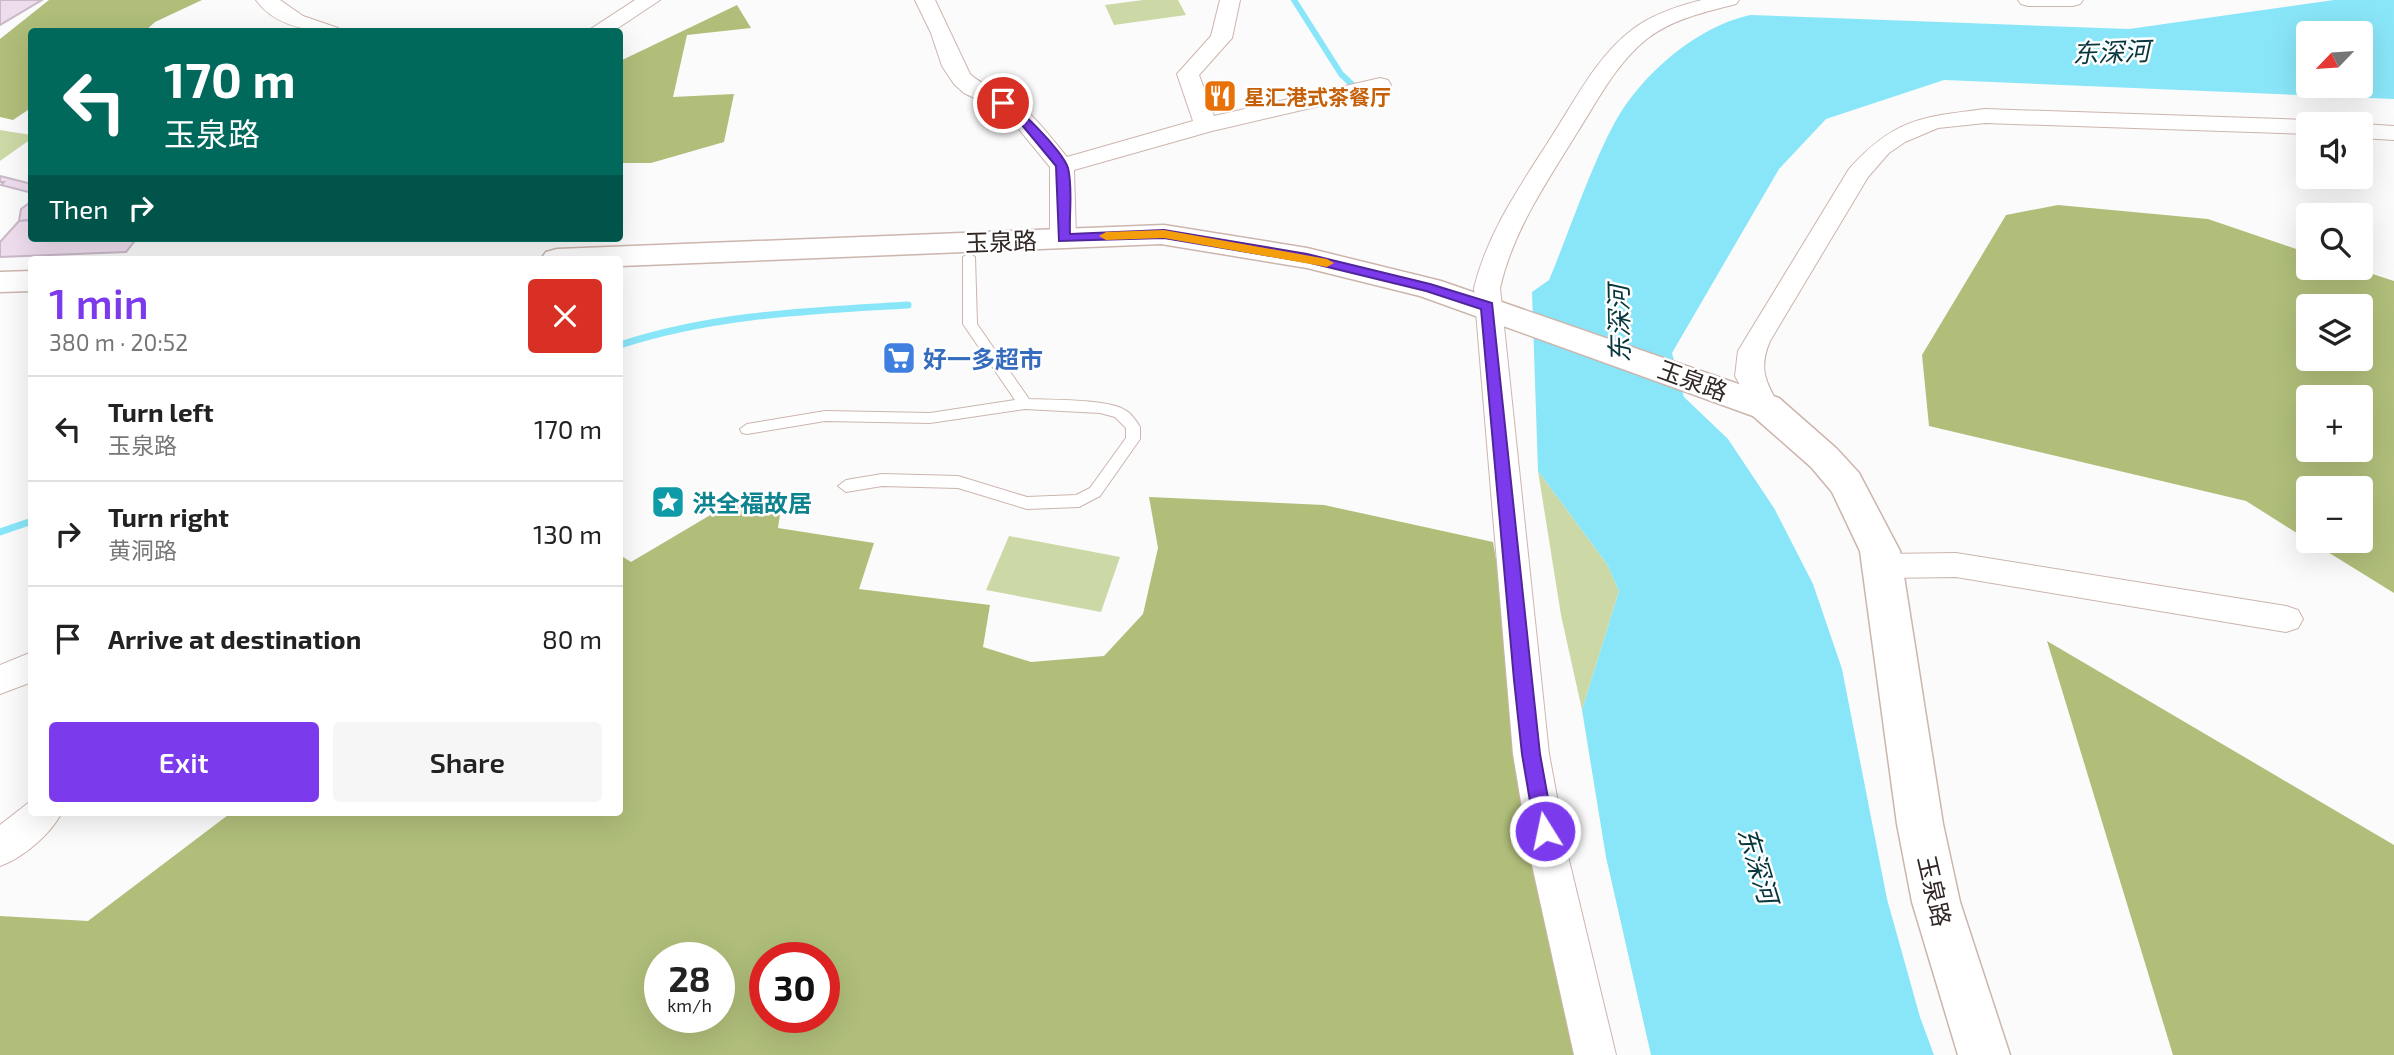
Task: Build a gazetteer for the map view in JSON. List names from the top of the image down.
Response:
{
  "streets": {
    "street": ["玉泉路"]
  },
  "water": ["东深河"],
  "places": {
    "restaurant": ["星汇港式茶餐厅"],
    "supermarket": ["好一多超市"],
    "place": ["洪全福故居"]
  },
  "north": "bottom left",
  "page": {
    "map_buttons": ["+", "−"],
    "turn": ["170 m", "玉泉路"],
    "then": "Then",
    "heading": ["1 min", "380 m · 20:52"],
    "list": [
      {
        "name": "Turn left",
        "note": "玉泉路",
        "value": "170 m"
      },
      {
        "name": "Turn right",
        "note": "黄洞路",
        "value": "130 m"
      },
      {
        "name": "Arrive at destination",
        "value": "80 m"
      }
    ],
    "buttons": ["Exit", "Share"],
    "speed": "28 km/h",
    "limit": "30"
  }
}
